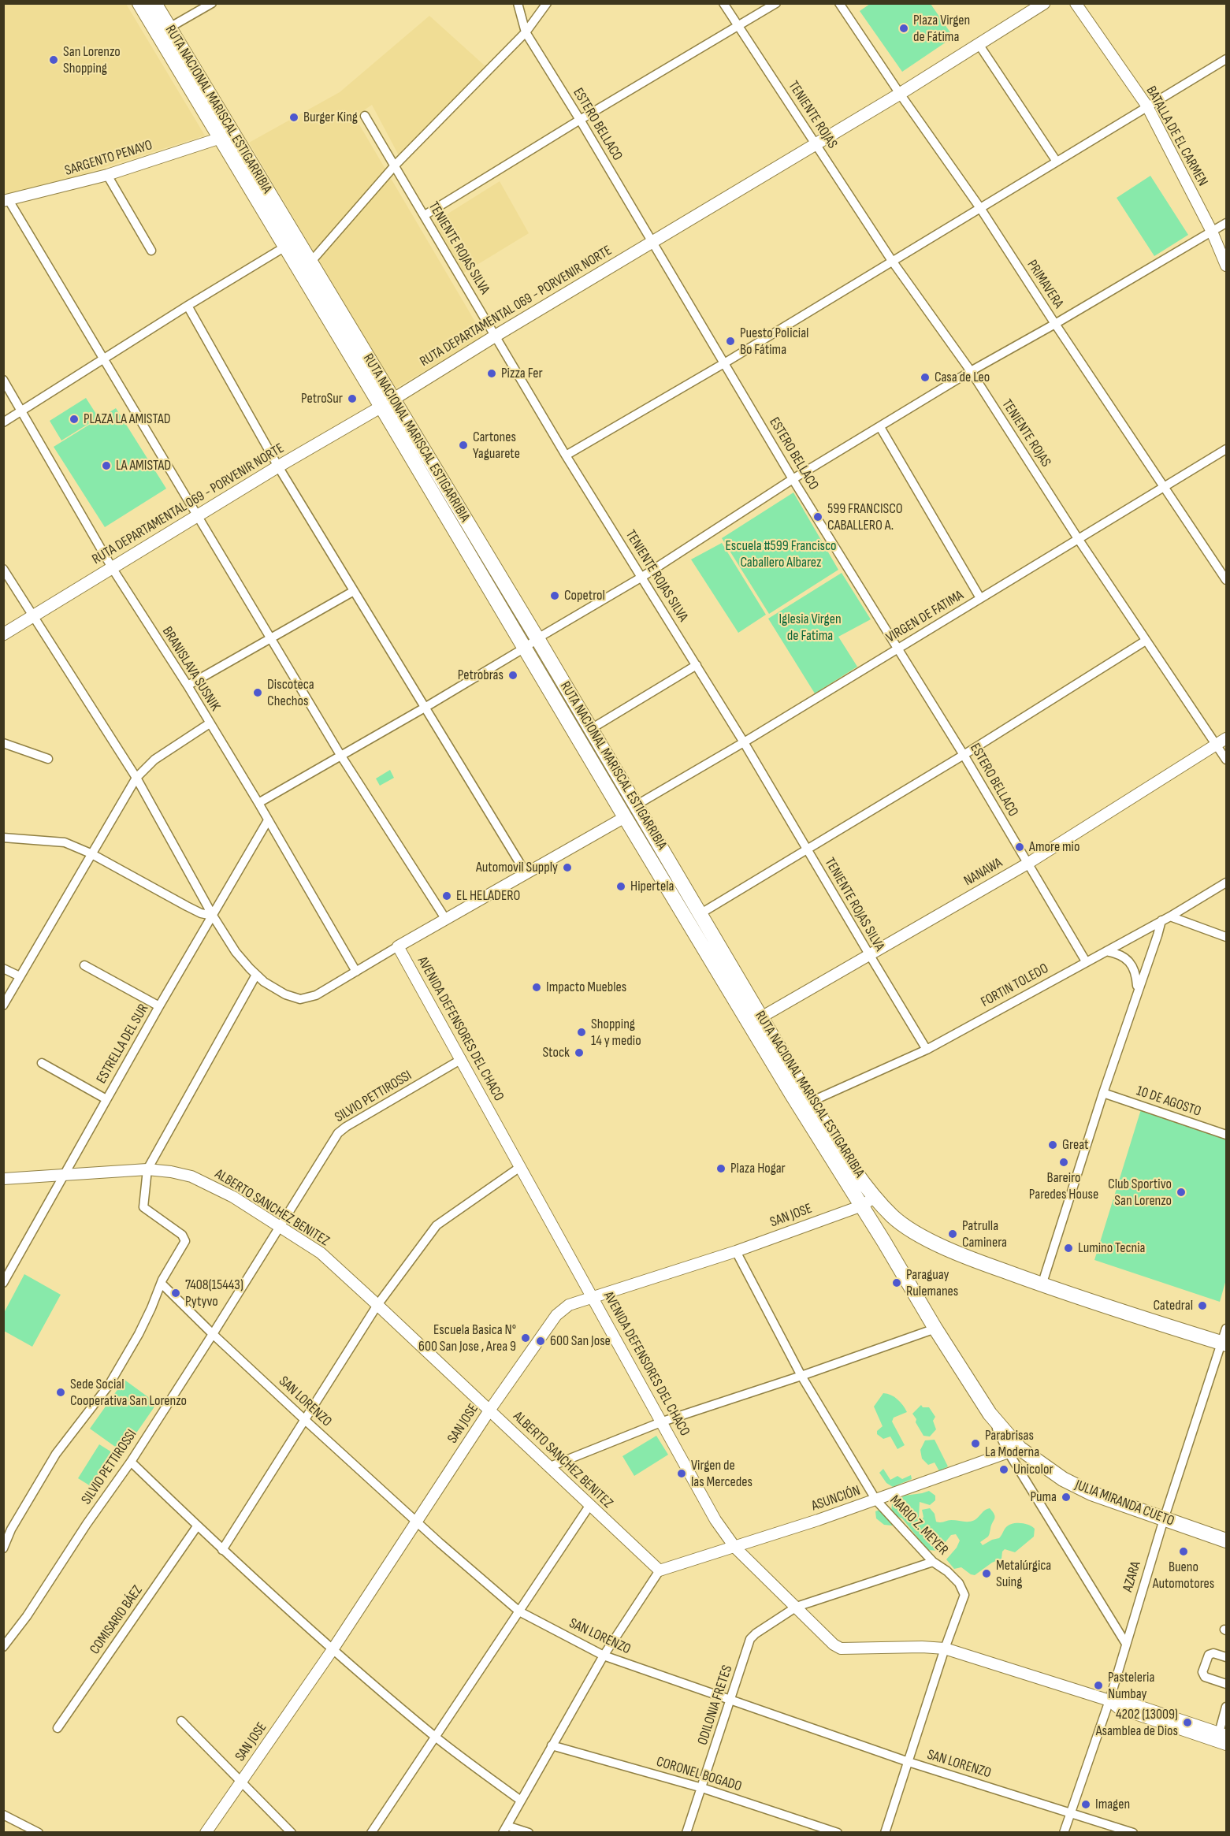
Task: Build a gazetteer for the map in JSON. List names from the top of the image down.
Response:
{
  "streets": {
    "highway": ["RUTA NACIONAL MARISCAL ESTIGARRIBIA", "JULIA MIRANDA CUETO"],
    "main road": ["RUTA DEPARTAMENTAL 069 - PORVENIR NORTE"],
    "street": [
      "TENIENTE ROJAS",
      "ESTERO BELLACO",
      "BATALLA DE EL CARMEN",
      "SARGENTO PENAYO",
      "TENIENTE ROJAS SILVA",
      "PRIMAVERA",
      "VIRGEN DE FATIMA",
      "BRANISLAVA SUSNIK",
      "NANAWA",
      "FORTIN TOLEDO",
      "AVENIDA DEFENSORES DEL CHACO",
      "ESTRELLA DEL SUR",
      "SILVIO PETTIROSSI",
      "10 DE AGOSTO",
      "ALBERTO SANCHEZ BENITEZ",
      "SAN JOSE",
      "SAN LORENZO",
      "ASUNCIÓN",
      "MARIO Z. MEYER",
      "AZARA",
      "COMISARIO BÁEZ",
      "ODILONIA FRETES",
      "CORONEL BOGADO"
    ]
  },
  "crossings": [
    ["RUTA NACIONAL MARISCAL ESTIGARRIBIA", "SARGENTO PENAYO"],
    ["RUTA NACIONAL MARISCAL ESTIGARRIBIA", "RUTA DEPARTAMENTAL 069 - PORVENIR NORTE"],
    ["RUTA NACIONAL MARISCAL ESTIGARRIBIA", "VIRGEN DE FATIMA"],
    ["RUTA NACIONAL MARISCAL ESTIGARRIBIA", "NANAWA"],
    ["RUTA NACIONAL MARISCAL ESTIGARRIBIA", "FORTIN TOLEDO"],
    ["RUTA NACIONAL MARISCAL ESTIGARRIBIA", "SAN JOSE"],
    ["RUTA NACIONAL MARISCAL ESTIGARRIBIA", "JULIA MIRANDA CUETO"],
    ["RUTA NACIONAL MARISCAL ESTIGARRIBIA", "AZARA"],
    ["TENIENTE ROJAS", "RUTA DEPARTAMENTAL 069 - PORVENIR NORTE"],
    ["TENIENTE ROJAS", "VIRGEN DE FATIMA"],
    ["TENIENTE ROJAS", "NANAWA"],
    ["ESTERO BELLACO", "RUTA DEPARTAMENTAL 069 - PORVENIR NORTE"],
    ["ESTERO BELLACO", "VIRGEN DE FATIMA"],
    ["ESTERO BELLACO", "NANAWA"],
    ["ESTERO BELLACO", "FORTIN TOLEDO"],
    ["TENIENTE ROJAS SILVA", "RUTA DEPARTAMENTAL 069 - PORVENIR NORTE"],
    ["TENIENTE ROJAS SILVA", "VIRGEN DE FATIMA"],
    ["TENIENTE ROJAS SILVA", "NANAWA"],
    ["TENIENTE ROJAS SILVA", "FORTIN TOLEDO"],
    ["PRIMAVERA", "RUTA DEPARTAMENTAL 069 - PORVENIR NORTE"],
    ["PRIMAVERA", "VIRGEN DE FATIMA"],
    ["RUTA DEPARTAMENTAL 069 - PORVENIR NORTE", "BRANISLAVA SUSNIK"],
    ["BRANISLAVA SUSNIK", "ESTRELLA DEL SUR"],
    ["AVENIDA DEFENSORES DEL CHACO", "SILVIO PETTIROSSI"],
    ["AVENIDA DEFENSORES DEL CHACO", "SAN JOSE"],
    ["AVENIDA DEFENSORES DEL CHACO", "ASUNCIÓN"],
    ["AVENIDA DEFENSORES DEL CHACO", "MARIO Z. MEYER"],
    ["AVENIDA DEFENSORES DEL CHACO", "AZARA"],
    ["AVENIDA DEFENSORES DEL CHACO", "ODILONIA FRETES"],
    ["ESTRELLA DEL SUR", "ALBERTO SANCHEZ BENITEZ"],
    ["SILVIO PETTIROSSI", "ALBERTO SANCHEZ BENITEZ"],
    ["SILVIO PETTIROSSI", "SAN LORENZO"],
    ["ALBERTO SANCHEZ BENITEZ", "SAN JOSE"],
    ["ALBERTO SANCHEZ BENITEZ", "ASUNCIÓN"],
    ["SAN JOSE", "SAN LORENZO"],
    ["SAN JOSE", "JULIA MIRANDA CUETO"],
    ["SAN JOSE", "MARIO Z. MEYER"],
    ["SAN LORENZO", "MARIO Z. MEYER"],
    ["SAN LORENZO", "AZARA"],
    ["SAN LORENZO", "ODILONIA FRETES"],
    ["ASUNCIÓN", "JULIA MIRANDA CUETO"],
    ["ASUNCIÓN", "MARIO Z. MEYER"],
    ["JULIA MIRANDA CUETO", "AZARA"],
    ["MARIO Z. MEYER", "ODILONIA FRETES"],
    ["ODILONIA FRETES", "CORONEL BOGADO"]
  ],
  "parks": ["Escuela #599 Francisco Caballero Albarez", "Iglesia Virgen de Fatima"],
  "places": [
    "Plaza Virgen de Fátima",
    "San Lorenzo Shopping",
    "Burger King",
    "Puesto Policial Bo Fátima",
    "Pizza Fer",
    "Casa de Leo",
    "PetroSur",
    "PLAZA LA AMISTAD",
    "Cartones Yaguarete",
    "LA AMISTAD",
    "599 FRANCISCO CABALLERO A.",
    "Copetrol",
    "Petrobras",
    "Discoteca Chechos",
    "Amore mio",
    "Automovil Supply",
    "Hipertela",
    "EL HELADERO",
    "Impacto Muebles",
    "Shopping 14 y medio",
    "Stock",
    "Great",
    "Bareiro Paredes House",
    "Plaza Hogar",
    "Club Sportivo San Lorenzo",
    "Patrulla Caminera",
    "Lumino Tecnia",
    "Paraguay Rulemanes",
    "7408(15443) Pytyvo",
    "Catedral",
    "Escuela Basica N° 600 San Jose , Area 9",
    "600 San Jose",
    "Sede Social Cooperativa San Lorenzo",
    "Parabrisas La Moderna",
    "Unicolor",
    "Virgen de las Mercedes",
    "Puma",
    "Bueno Automotores",
    "Metalúrgica Suing",
    "Pasteleria Numbay",
    "4202 (13009) Asamblea de Dios",
    "Imagen"
  ]
}
